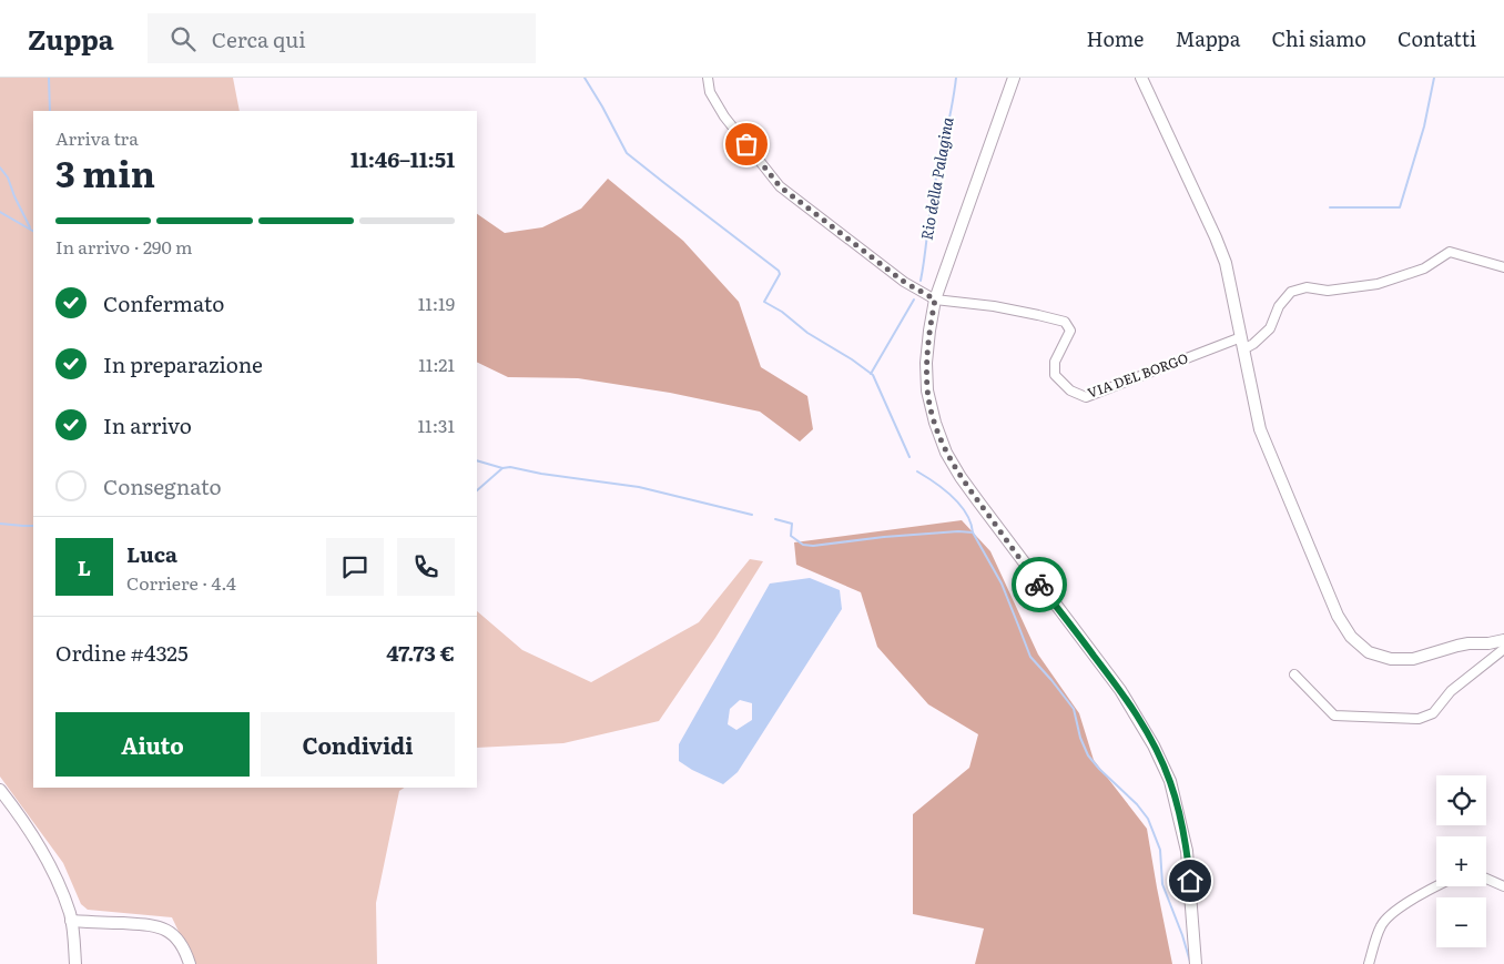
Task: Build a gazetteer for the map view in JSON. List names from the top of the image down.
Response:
{
  "streets": {
    "street": ["VIA DEL BORGO"]
  },
  "water": ["Rio della Palagina"],
  "page": {
    "header": "Zuppa",
    "search": "Cerca qui",
    "nav": [
      "Home",
      "Mappa",
      "Chi siamo",
      "Contatti"
    ],
    "heading": ["3 min", "Arriva tra", "11:46–11:51"],
    "panel": [
      "Luca",
      "Corriere · 4.4",
      "Ordine #4325",
      "47.73 €"
    ],
    "bar": "In arrivo · 290 m",
    "list": [
      ["Confermato", "11:19"],
      ["In preparazione", "11:21"],
      ["In arrivo", "11:31"],
      "Consegnato"
    ],
    "round": "L",
    "buttons": ["Aiuto", "Condividi"],
    "map_buttons": ["+", "−"]
  }
}
